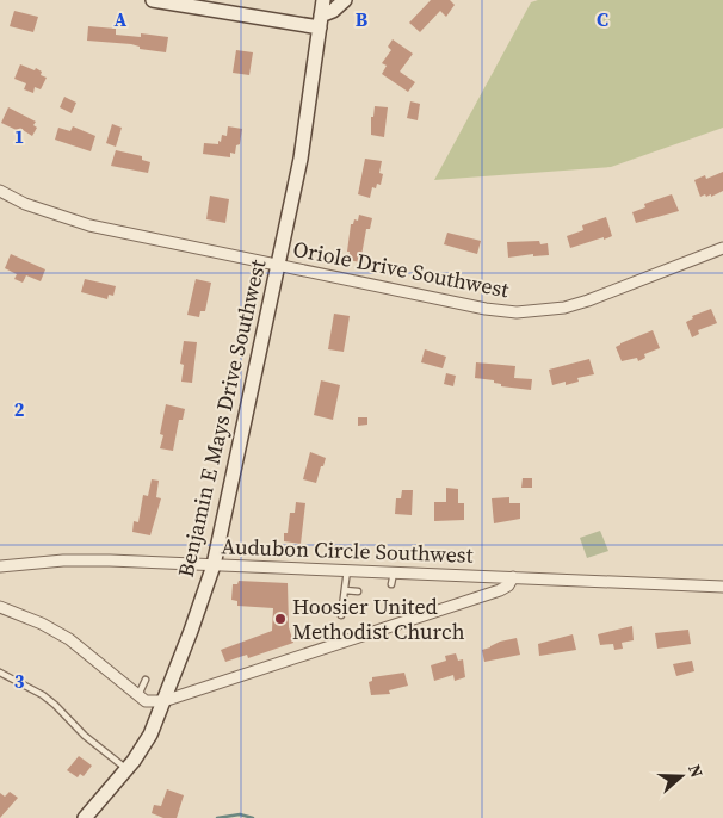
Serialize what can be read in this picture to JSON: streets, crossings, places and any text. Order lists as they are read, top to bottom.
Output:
{
  "streets": {
    "street": ["Oriole Drive Southwest", "Benjamin E Mays Drive Southwest", "Audubon Circle Southwest"]
  },
  "crossings": [
    ["Oriole Drive Southwest", "Benjamin E Mays Drive Southwest"],
    ["Benjamin E Mays Drive Southwest", "Audubon Circle Southwest"]
  ],
  "places": ["Hoosier United Methodist Church"],
  "north": "right",
  "grid": {
    "columns": ["A", "B", "C"],
    "rows": ["1", "2", "3"]
  }
}
